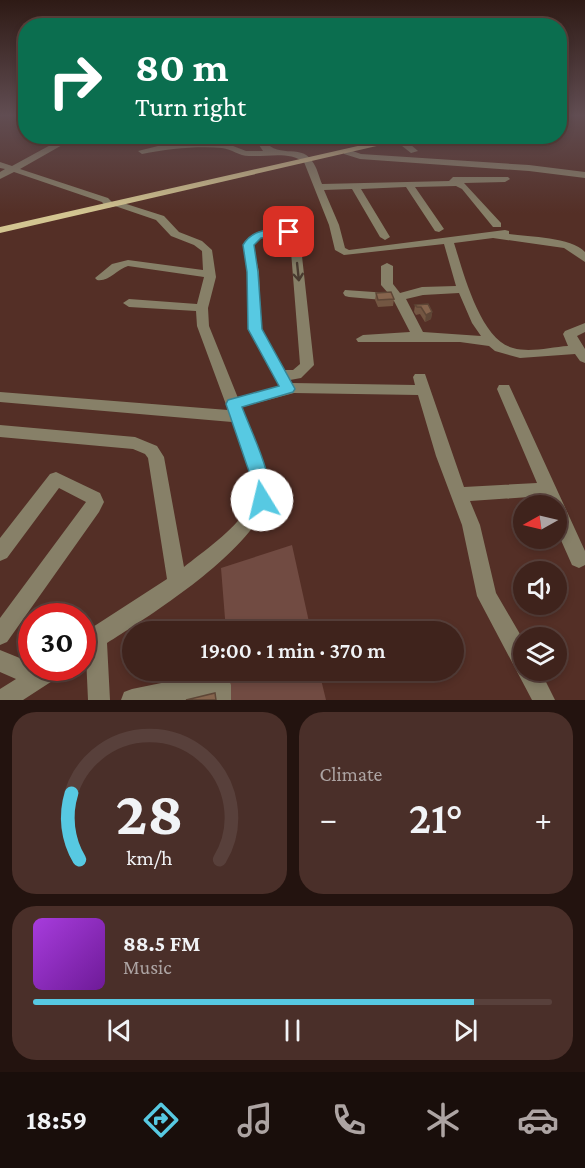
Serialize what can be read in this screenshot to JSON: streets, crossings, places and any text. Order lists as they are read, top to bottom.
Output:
{
  "north": "left",
  "page": {
    "turn": ["80 m", "Turn right"],
    "limit": "30",
    "trip": "19:00 · 1 min · 370 m",
    "tile": "Climate",
    "heat": ["−", "21°", "+"],
    "song": ["88.5 FM", "Music"],
    "tabs": "18:59",
    "gauge": ["28", "km/h"]
  }
}
